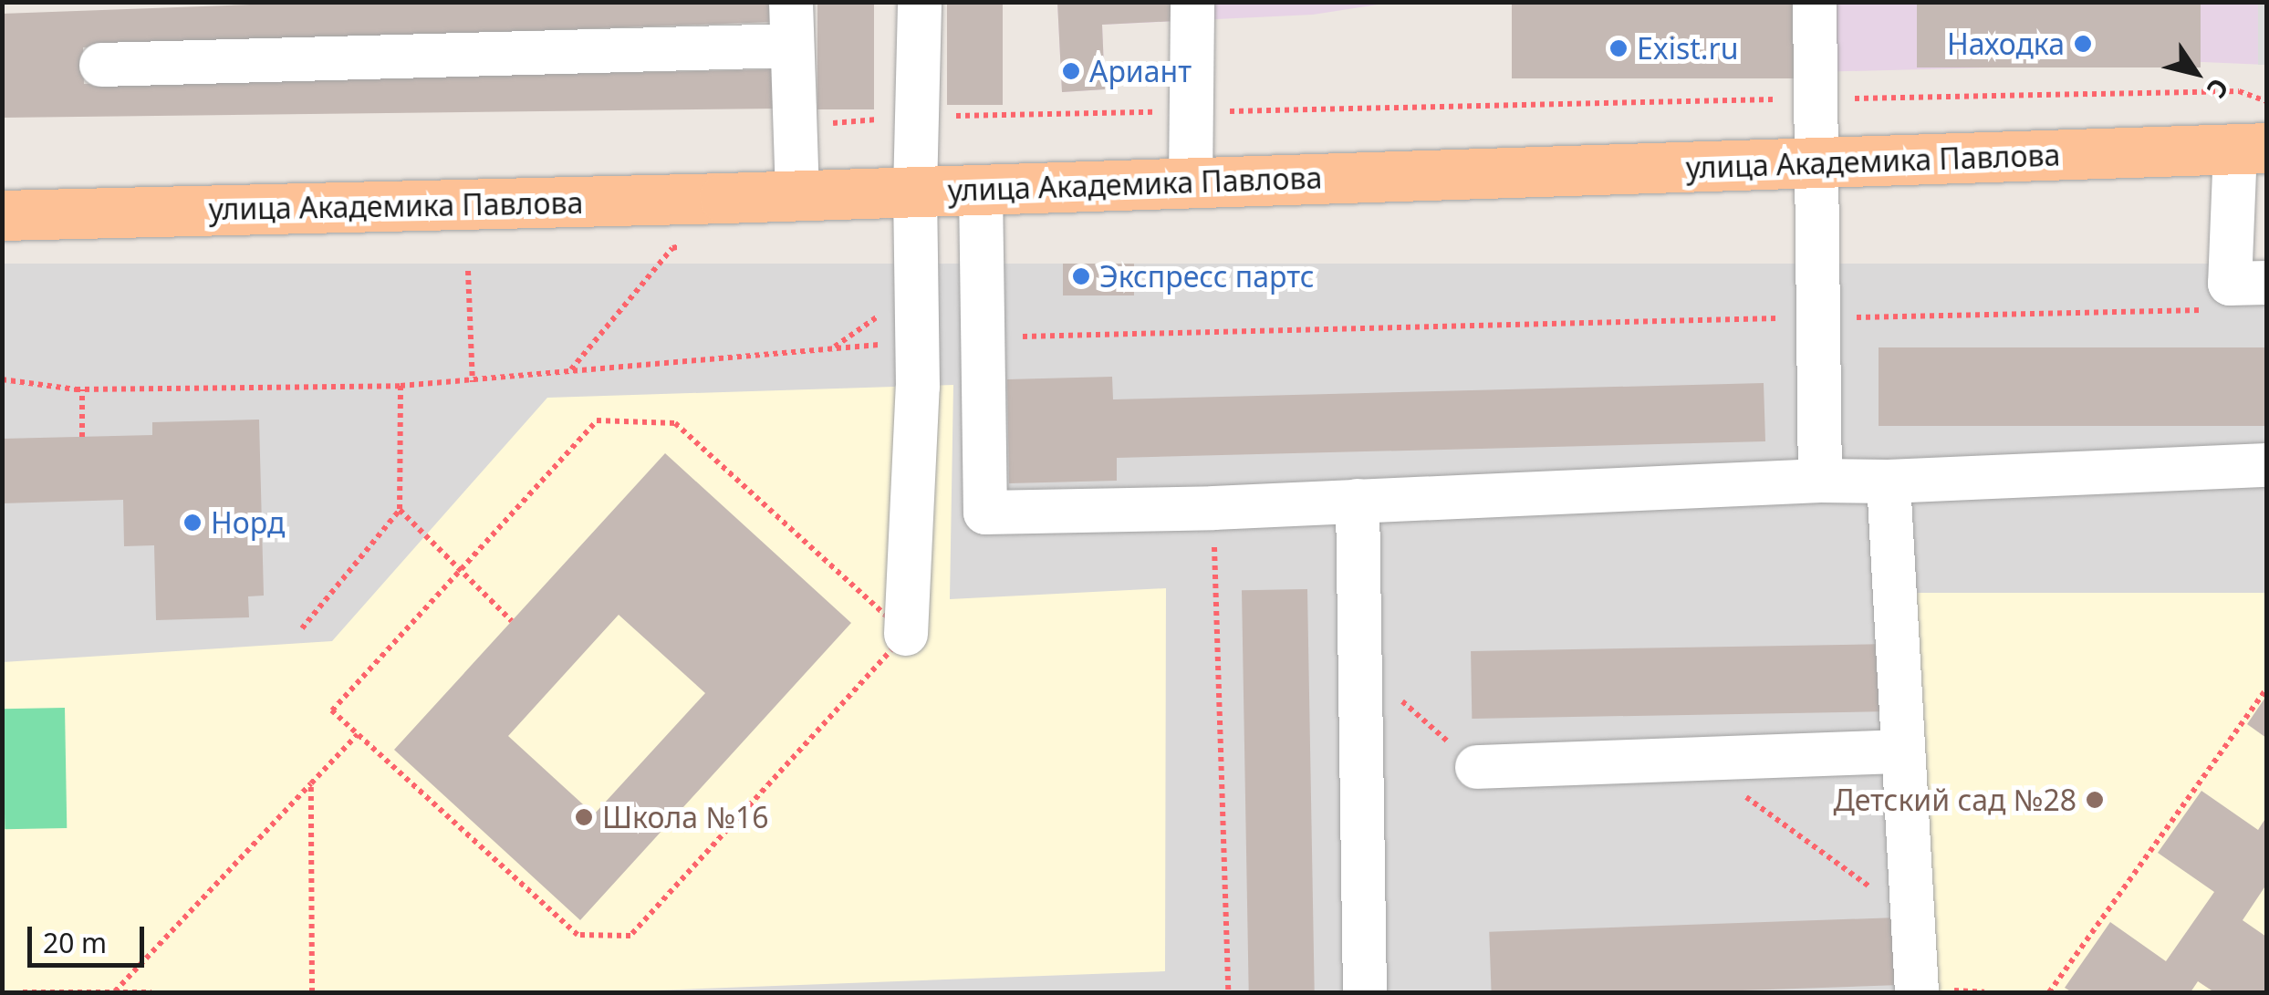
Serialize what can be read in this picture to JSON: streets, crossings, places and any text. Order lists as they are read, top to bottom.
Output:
{
  "streets": {
    "main road": ["улица Академика Павлова"]
  },
  "places": [
    "Находка",
    "Exist.ru",
    "Ариант",
    "Экспресс партс",
    "Норд",
    "Детский сад №28",
    "Школа №16"
  ],
  "scale_bar": "20 m",
  "north": "bottom right"
}
